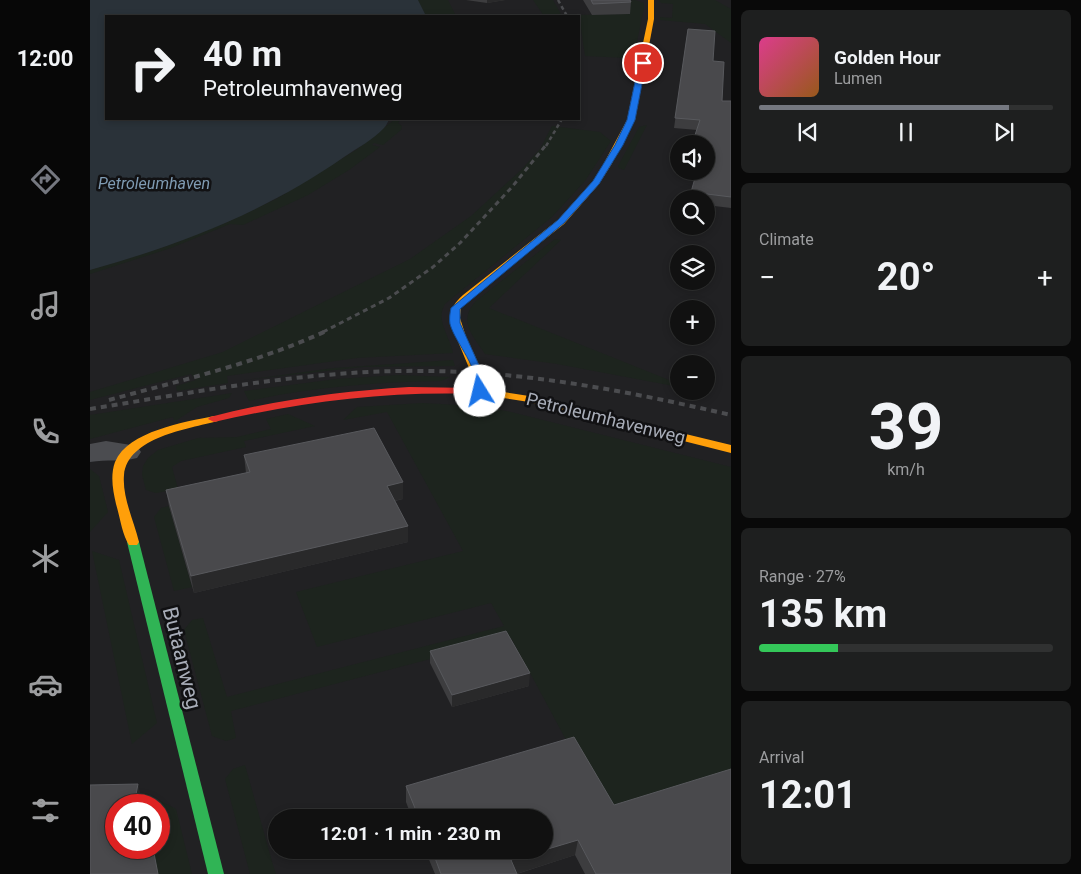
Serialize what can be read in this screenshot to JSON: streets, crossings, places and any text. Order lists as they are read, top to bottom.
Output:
{
  "streets": {
    "street": ["Petroleumhavenweg", "Butaanweg"]
  },
  "crossings": [
    ["Petroleumhavenweg", "Butaanweg"]
  ],
  "water": ["Petroleumhaven"],
  "page": {
    "tabs": "12:00",
    "turn": ["40 m", "Petroleumhavenweg"],
    "song": ["Golden Hour", "Lumen"],
    "map_buttons": ["+", "−"],
    "tile": [
      "Climate",
      ["39", "km/h"],
      ["Range · 27%", "135 km"],
      ["Arrival", "12:01"]
    ],
    "heat": ["−", "20°", "+"],
    "limit": "40",
    "trip": "12:01 · 1 min · 230 m"
  }
}
